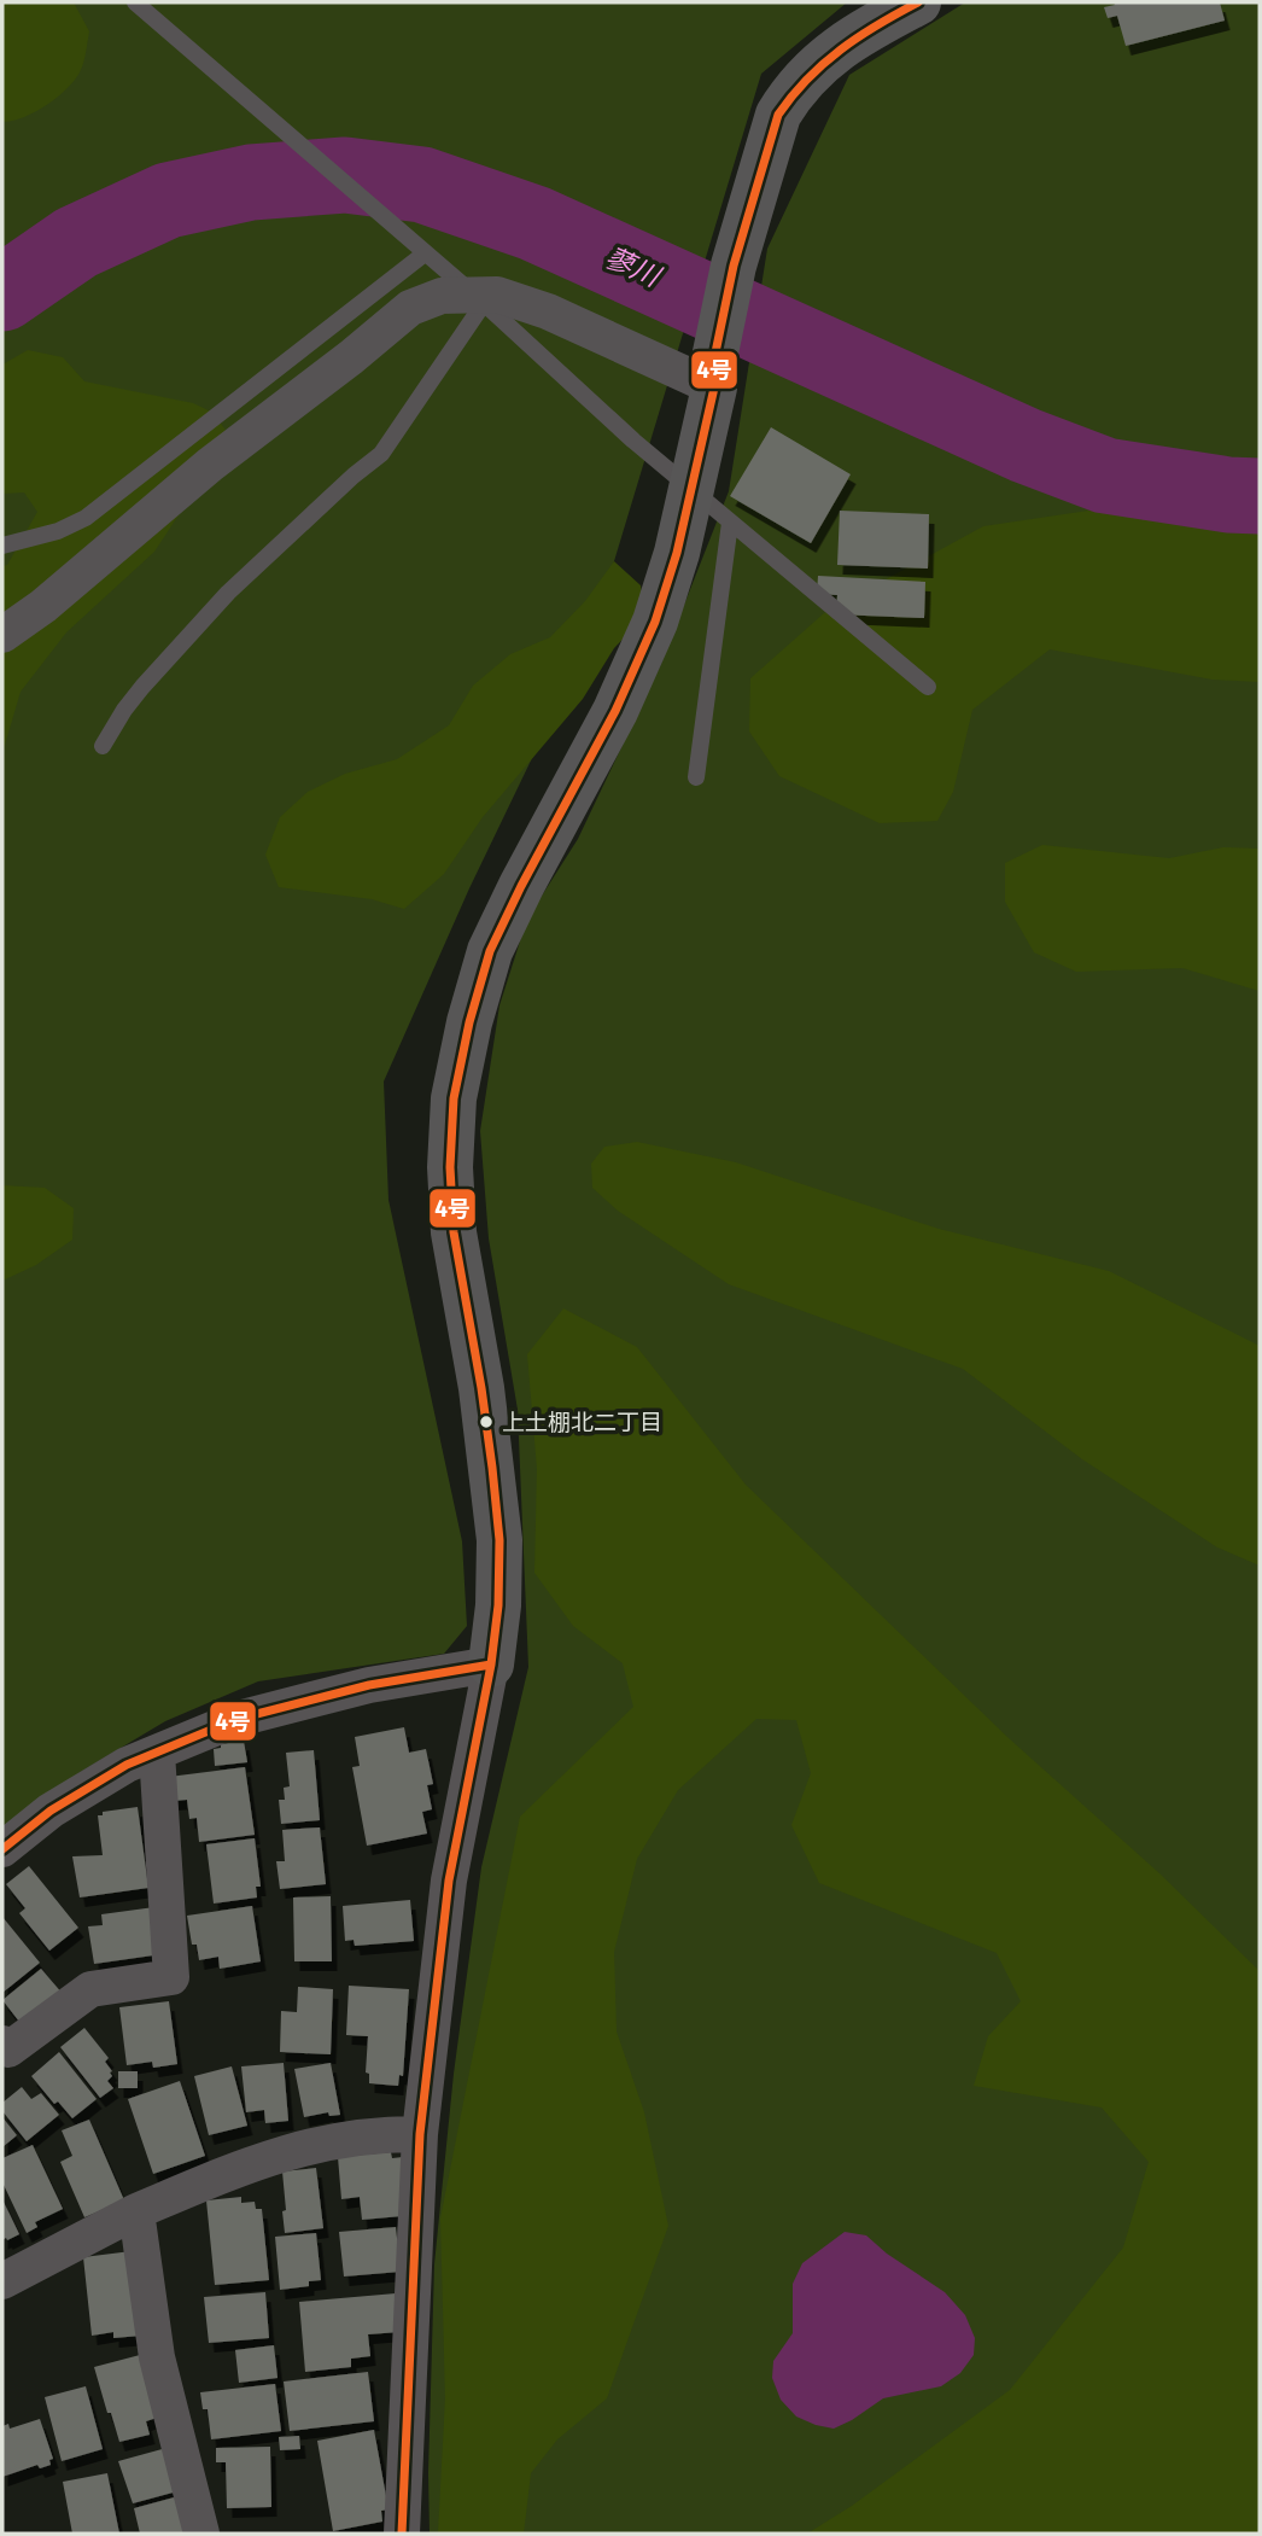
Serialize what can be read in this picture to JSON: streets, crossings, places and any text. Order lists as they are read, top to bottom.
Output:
{
  "water": ["蓼川"],
  "places": ["上土棚北二丁目"],
  "lines": ["transit line 4号"]
}
